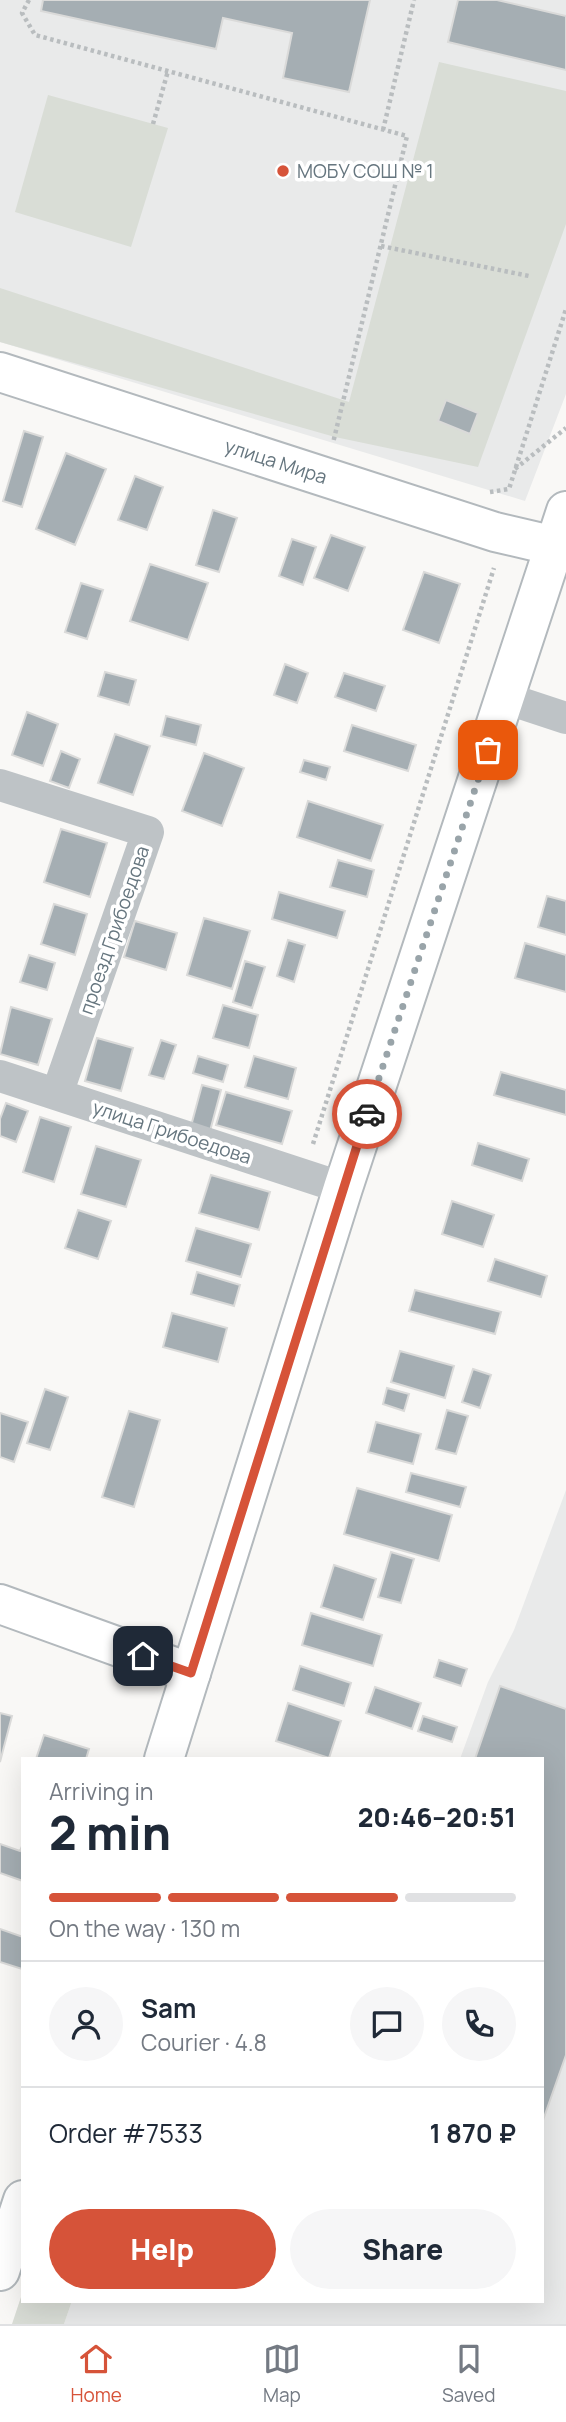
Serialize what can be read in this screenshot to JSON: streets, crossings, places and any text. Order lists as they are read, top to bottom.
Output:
{
  "streets": {
    "street": ["улица Мира", "проезд Грибоедова", "улица Грибоедова"]
  },
  "crossings": [
    ["проезд Грибоедова", "улица Грибоедова"]
  ],
  "places": ["МОБУ СОШ № 1"],
  "page": {
    "heading": ["2 min", "Arriving in", "20:46–20:51"],
    "panel": [
      "Sam",
      "Courier · 4.8",
      "Order #7533",
      "1 870 ₽"
    ],
    "bar": "On the way · 130 m",
    "buttons": ["Help", "Share"],
    "tabs": ["Home", "Map", "Saved"]
  }
}
